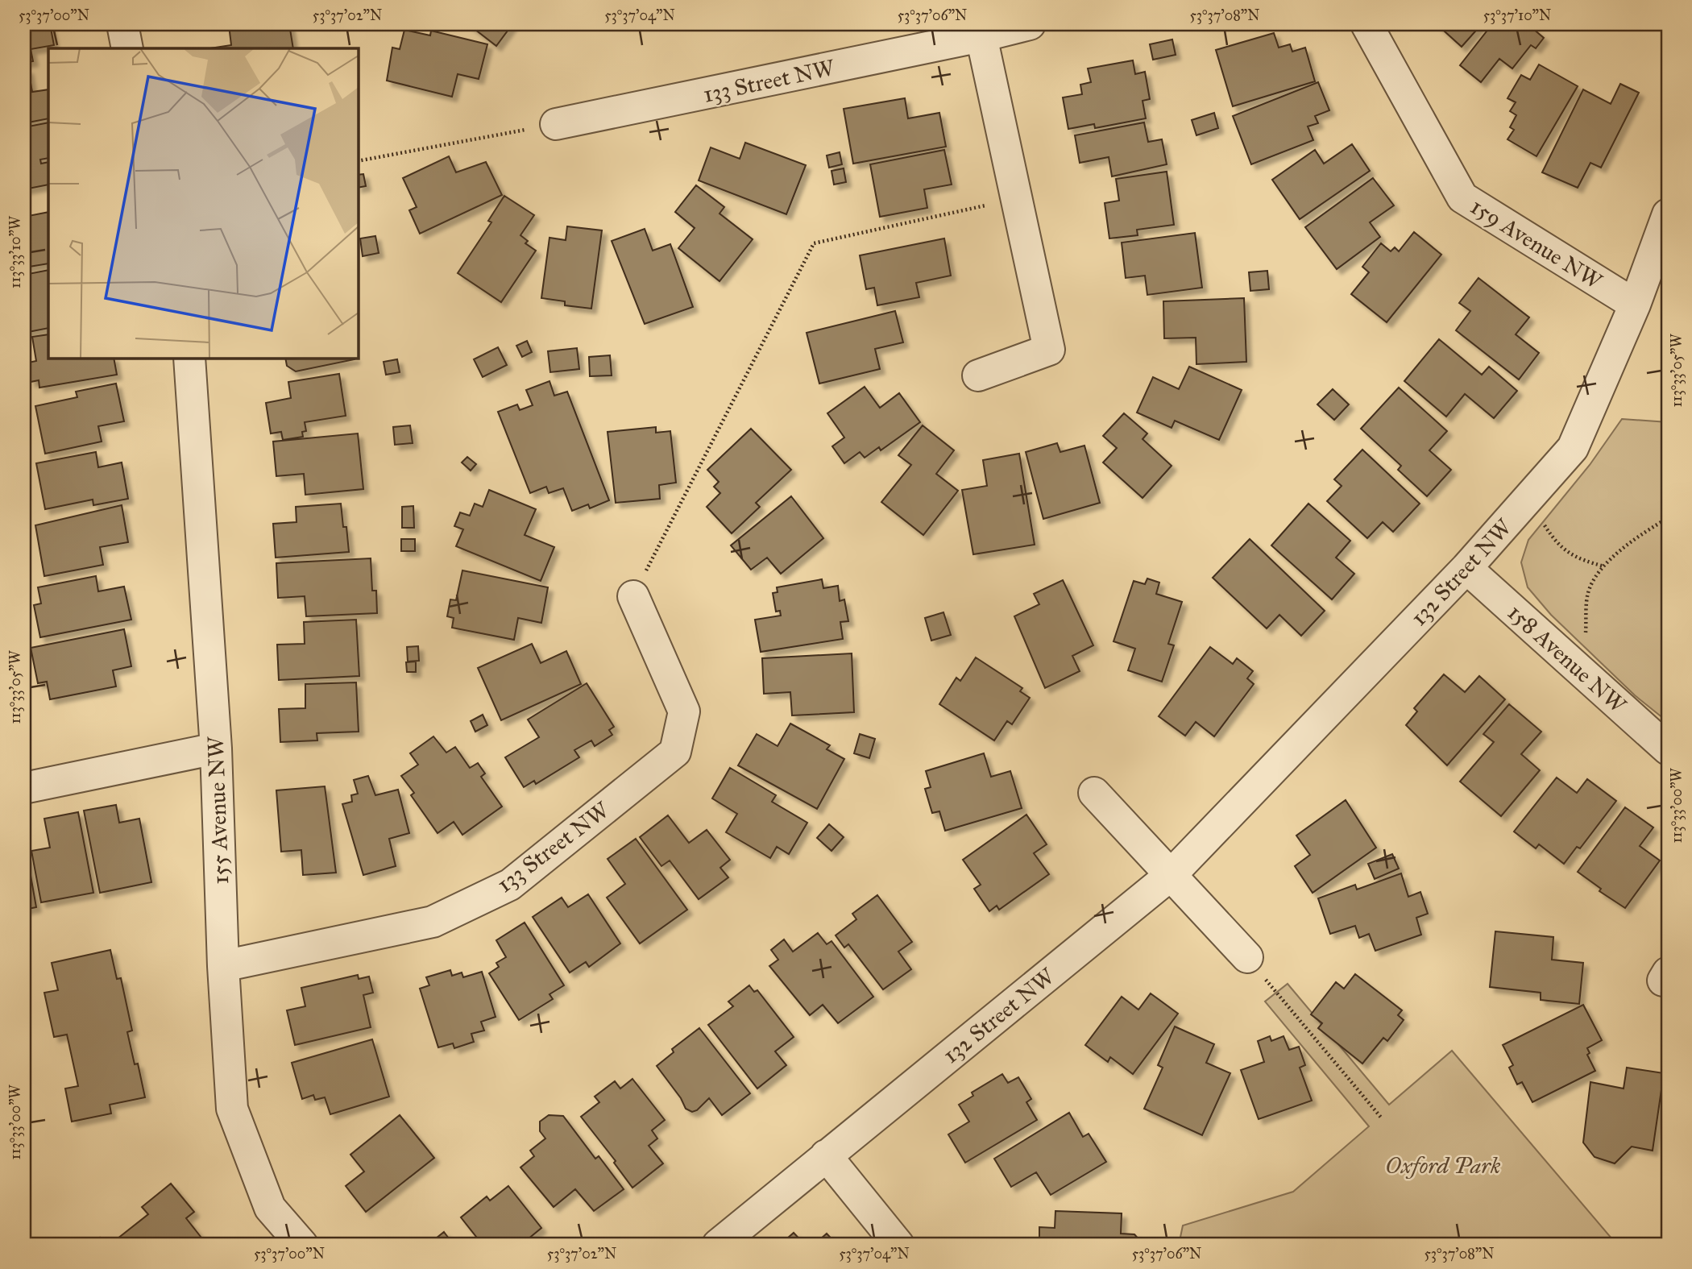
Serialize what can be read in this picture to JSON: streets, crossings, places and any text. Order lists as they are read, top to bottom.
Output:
{
  "streets": {
    "street": [
      "133 Street NW",
      "159 Avenue NW",
      "132 Street NW",
      "158 Avenue NW",
      "155 Avenue NW"
    ]
  },
  "crossings": [
    ["133 Street NW", "155 Avenue NW"],
    ["159 Avenue NW", "132 Street NW"],
    ["132 Street NW", "158 Avenue NW"]
  ],
  "parks": ["Oxford Park"],
  "coordinates": [
    "53°37'00\"N",
    "53°37'02\"N",
    "53°37'04\"N",
    "53°37'06\"N",
    "53°37'08\"N",
    "53°37'10\"N",
    "113°33'10\"W",
    "113°33'05\"W",
    "113°33'00\"W"
  ]
}
